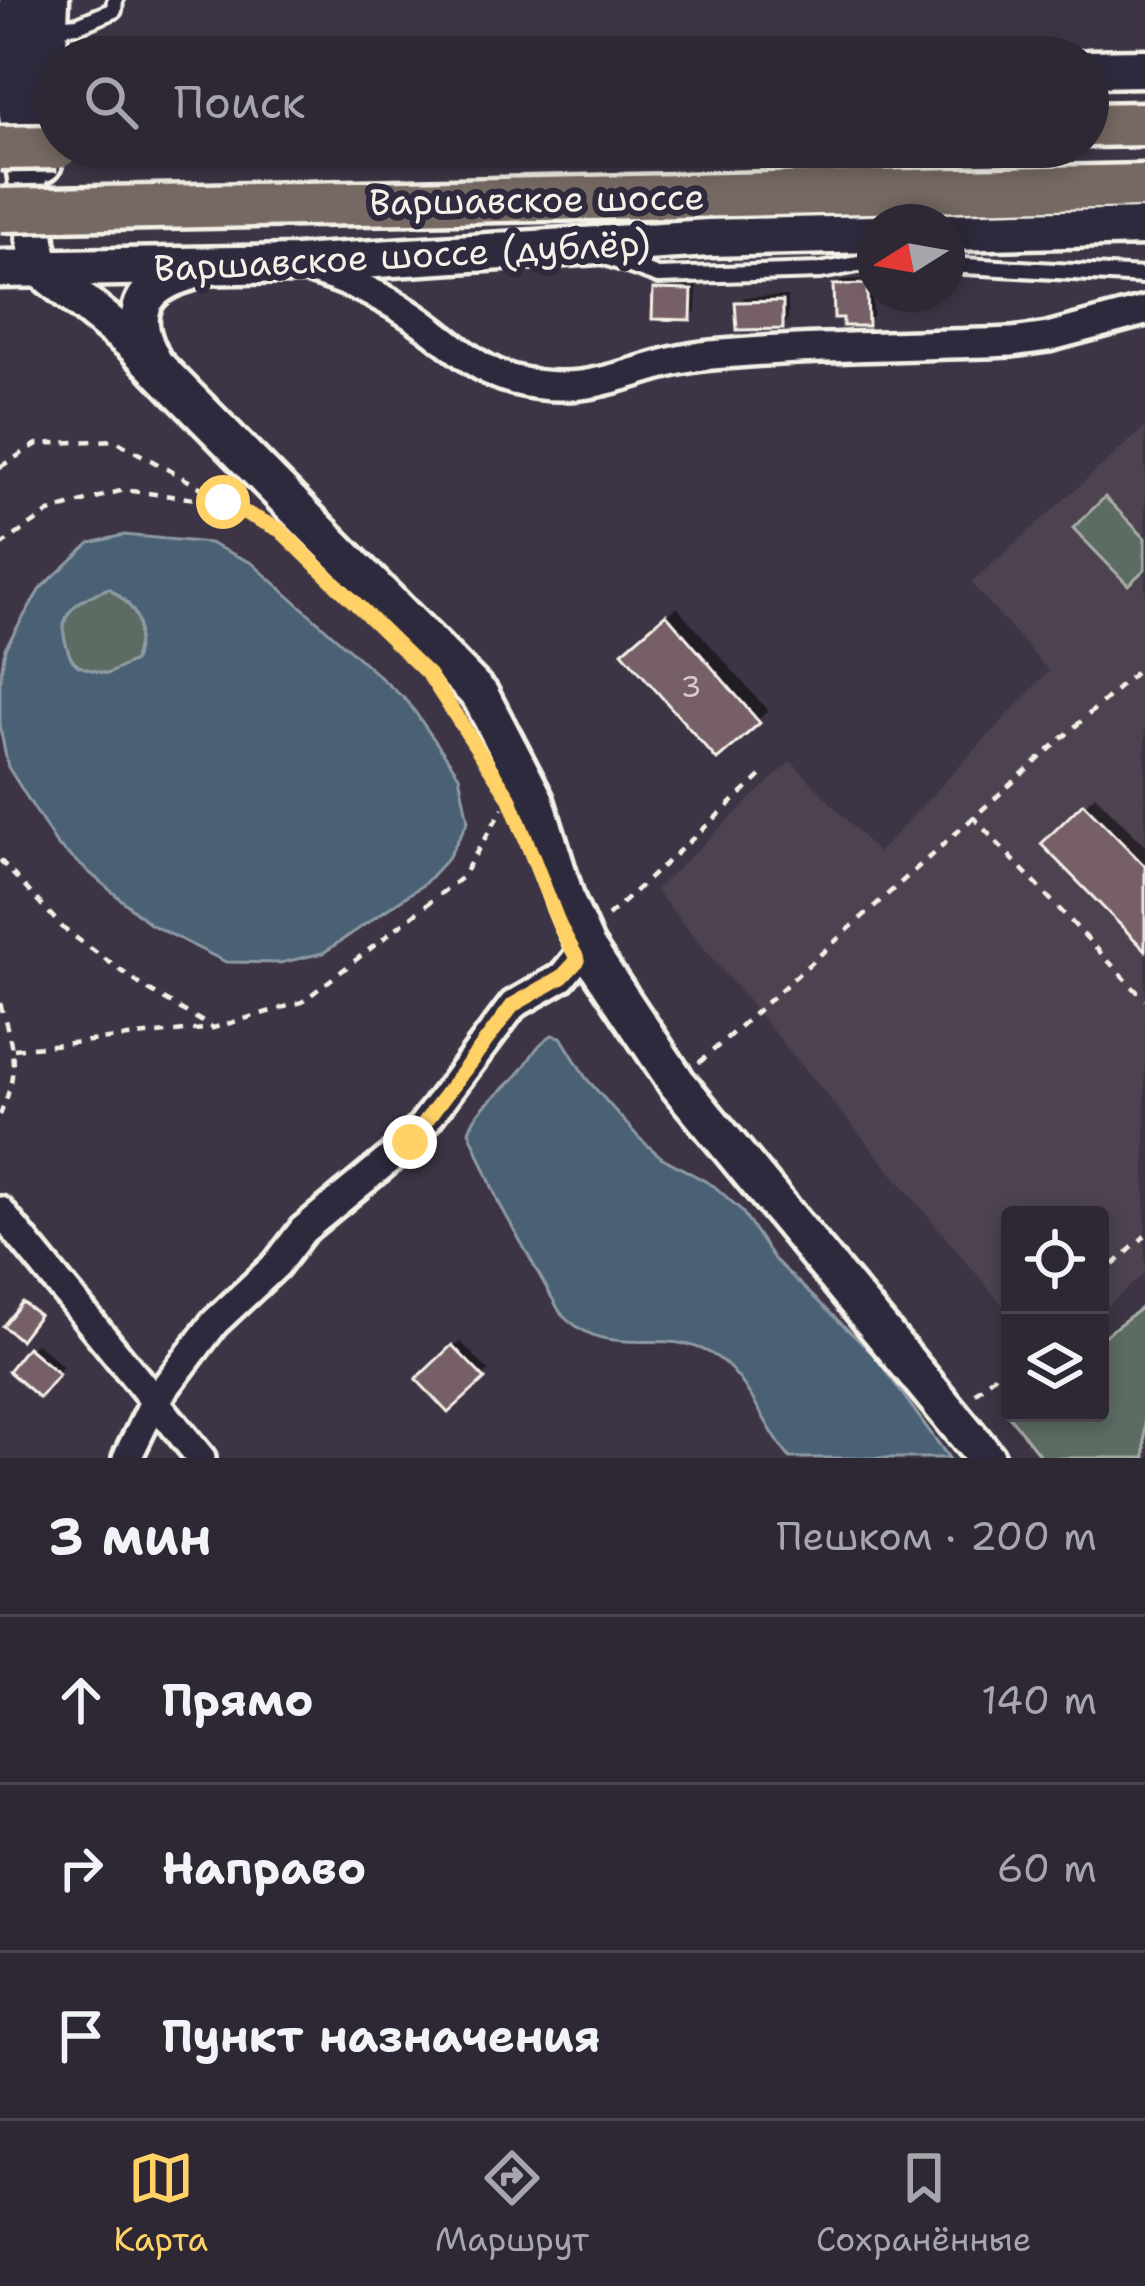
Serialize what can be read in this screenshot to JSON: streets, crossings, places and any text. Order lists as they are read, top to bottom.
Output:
{
  "streets": {
    "main road": ["Варшавское шоссе"],
    "street": ["Варшавское шоссе (дублёр)"]
  },
  "house_numbers": ["3"],
  "north": "left",
  "page": {
    "search": "Поиск",
    "heading": ["3 мин", "Пешком · 200 m"],
    "list": [
      ["Прямо", "140 m"],
      ["Направо", "60 m"],
      "Пункт назначения"
    ],
    "nav": ["Карта", "Маршрут", "Сохранённые"]
  }
}
